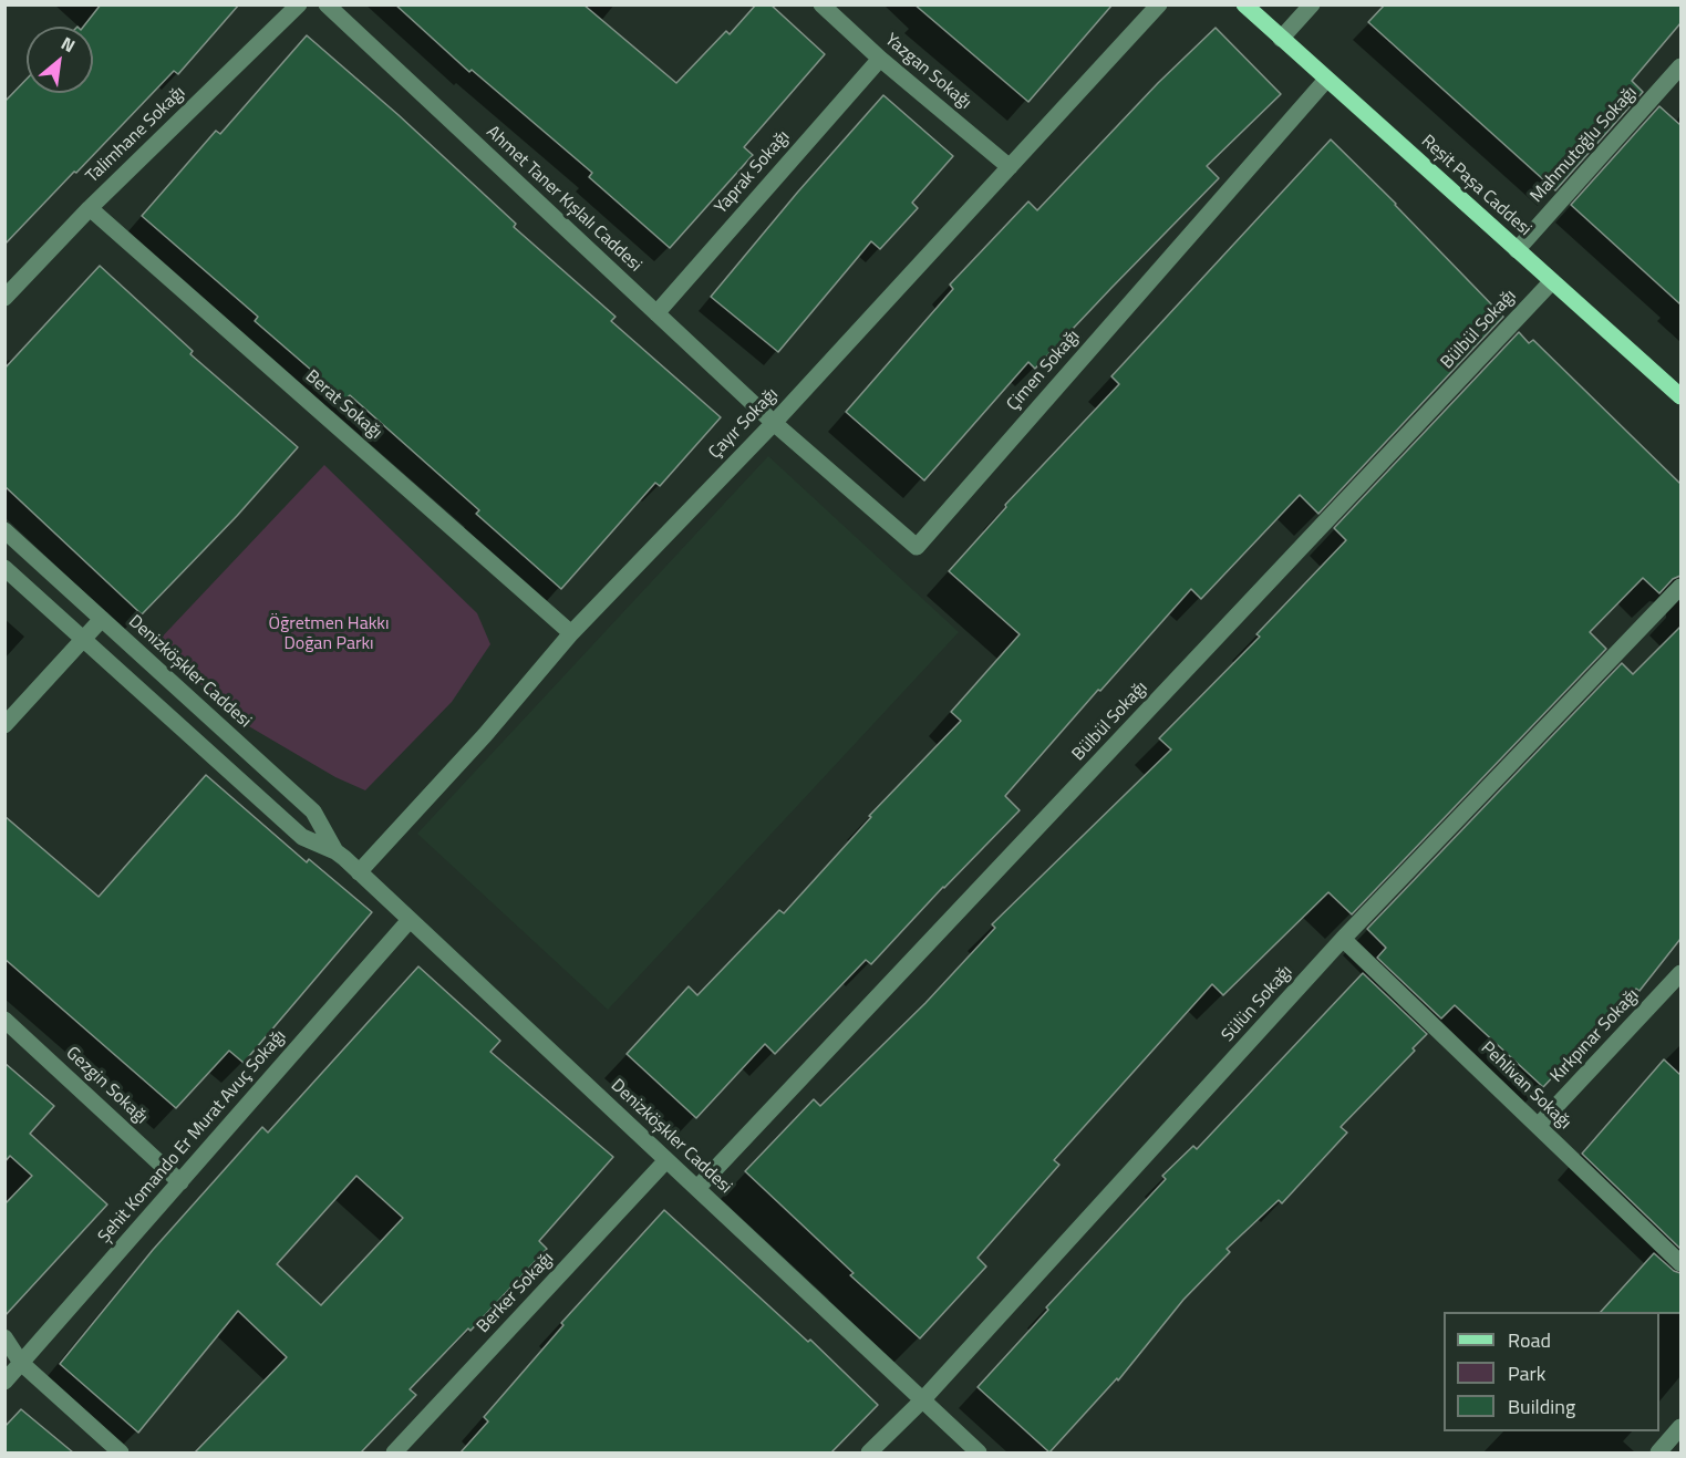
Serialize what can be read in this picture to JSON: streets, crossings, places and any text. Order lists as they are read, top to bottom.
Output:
{
  "streets": {
    "main road": ["Reşit Paşa Caddesi"],
    "street": [
      "Yazgan Sokağı",
      "Talimhane Sokağı",
      "Mahmutoğlu Sokağı",
      "Yaprak Sokağı",
      "Ahmet Taner Kışlalı Caddesi",
      "Bülbül Sokağı",
      "Çimen Sokağı",
      "Berat Sokağı",
      "Çayır Sokağı",
      "Denizköşkler Caddesi",
      "Sülün Sokağı",
      "Kırkpınar Sokağı",
      "Gezgin Sokağı",
      "Pehlivan Sokağı",
      "Şehit Komando Er Murat Avuç Sokağı",
      "Berker Sokağı"
    ]
  },
  "crossings": [
    ["Yazgan Sokağı", "Yaprak Sokağı"],
    ["Yazgan Sokağı", "Çayır Sokağı"],
    ["Talimhane Sokağı", "Berat Sokağı"],
    ["Mahmutoğlu Sokağı", "Reşit Paşa Caddesi"],
    ["Yaprak Sokağı", "Ahmet Taner Kışlalı Caddesi"],
    ["Reşit Paşa Caddesi", "Bülbül Sokağı"],
    ["Reşit Paşa Caddesi", "Çimen Sokağı"],
    ["Ahmet Taner Kışlalı Caddesi", "Çimen Sokağı"],
    ["Ahmet Taner Kışlalı Caddesi", "Çayır Sokağı"],
    ["Bülbül Sokağı", "Denizköşkler Caddesi"],
    ["Çimen Sokağı", "Çayır Sokağı"],
    ["Berat Sokağı", "Çayır Sokağı"],
    ["Çayır Sokağı", "Denizköşkler Caddesi"],
    ["Denizköşkler Caddesi", "Sülün Sokağı"],
    ["Denizköşkler Caddesi", "Şehit Komando Er Murat Avuç Sokağı"],
    ["Denizköşkler Caddesi", "Berker Sokağı"],
    ["Sülün Sokağı", "Pehlivan Sokağı"],
    ["Kırkpınar Sokağı", "Pehlivan Sokağı"],
    ["Gezgin Sokağı", "Şehit Komando Er Murat Avuç Sokağı"]
  ],
  "parks": ["Öğretmen Hakkı Doğan Parkı"],
  "legend": ["Road", "Park", "Building"],
  "north": "top right"
}
